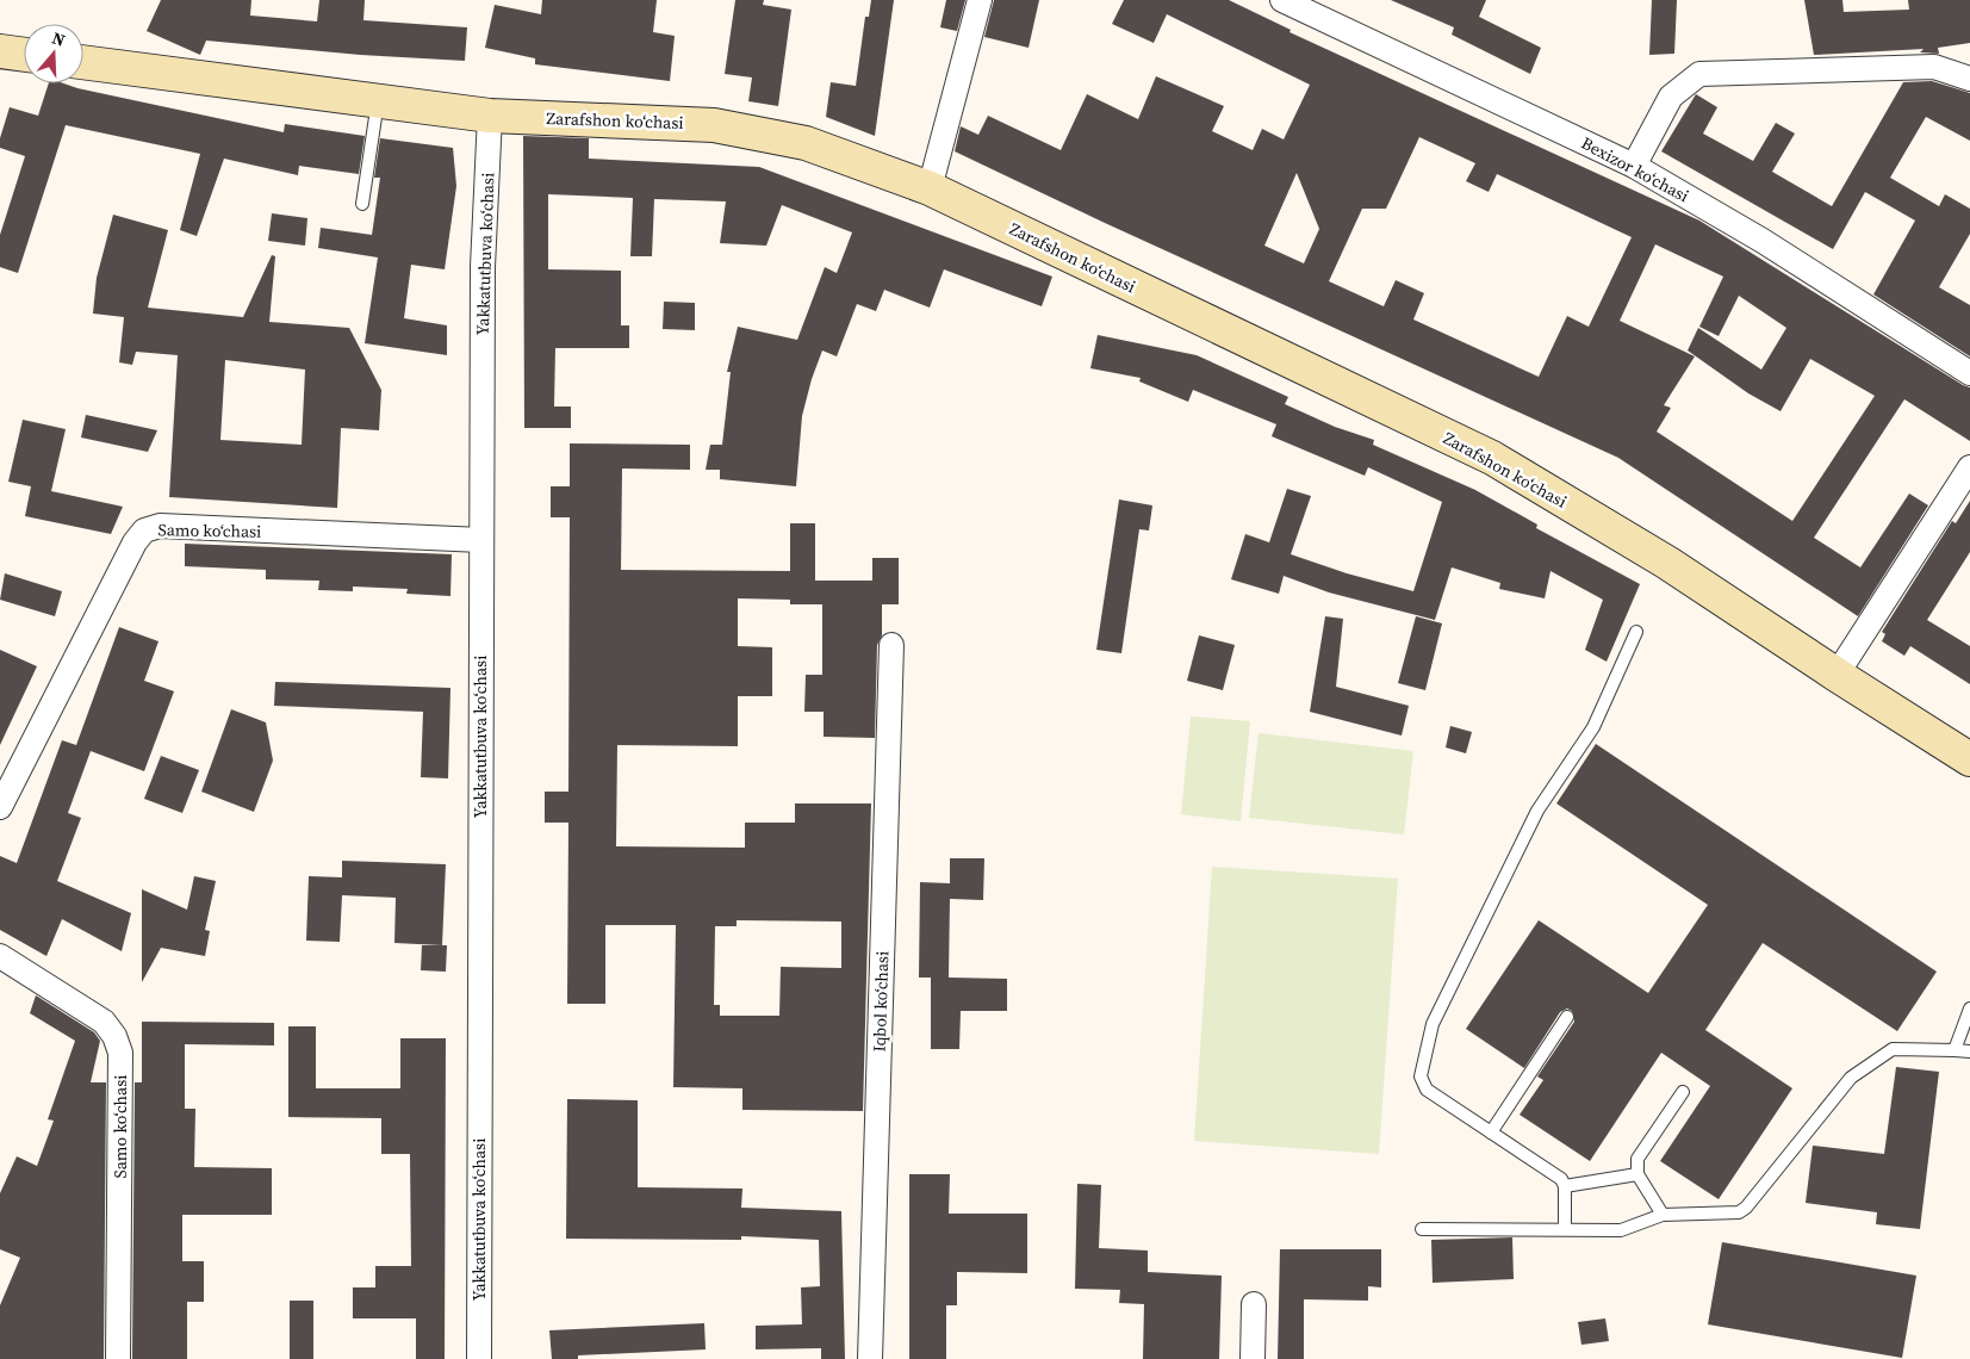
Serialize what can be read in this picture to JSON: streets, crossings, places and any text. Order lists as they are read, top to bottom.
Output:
{
  "streets": {
    "main road": ["Zarafshon koʻchasi"],
    "street": [
      "Bexizor koʻchasi",
      "Yakkatutbuva koʻchasi",
      "Samo koʻchasi",
      "Iqbol koʻchasi"
    ]
  },
  "crossings": [
    ["Zarafshon koʻchasi", "Yakkatutbuva koʻchasi"],
    ["Yakkatutbuva koʻchasi", "Samo koʻchasi"]
  ],
  "north": "top"
}
